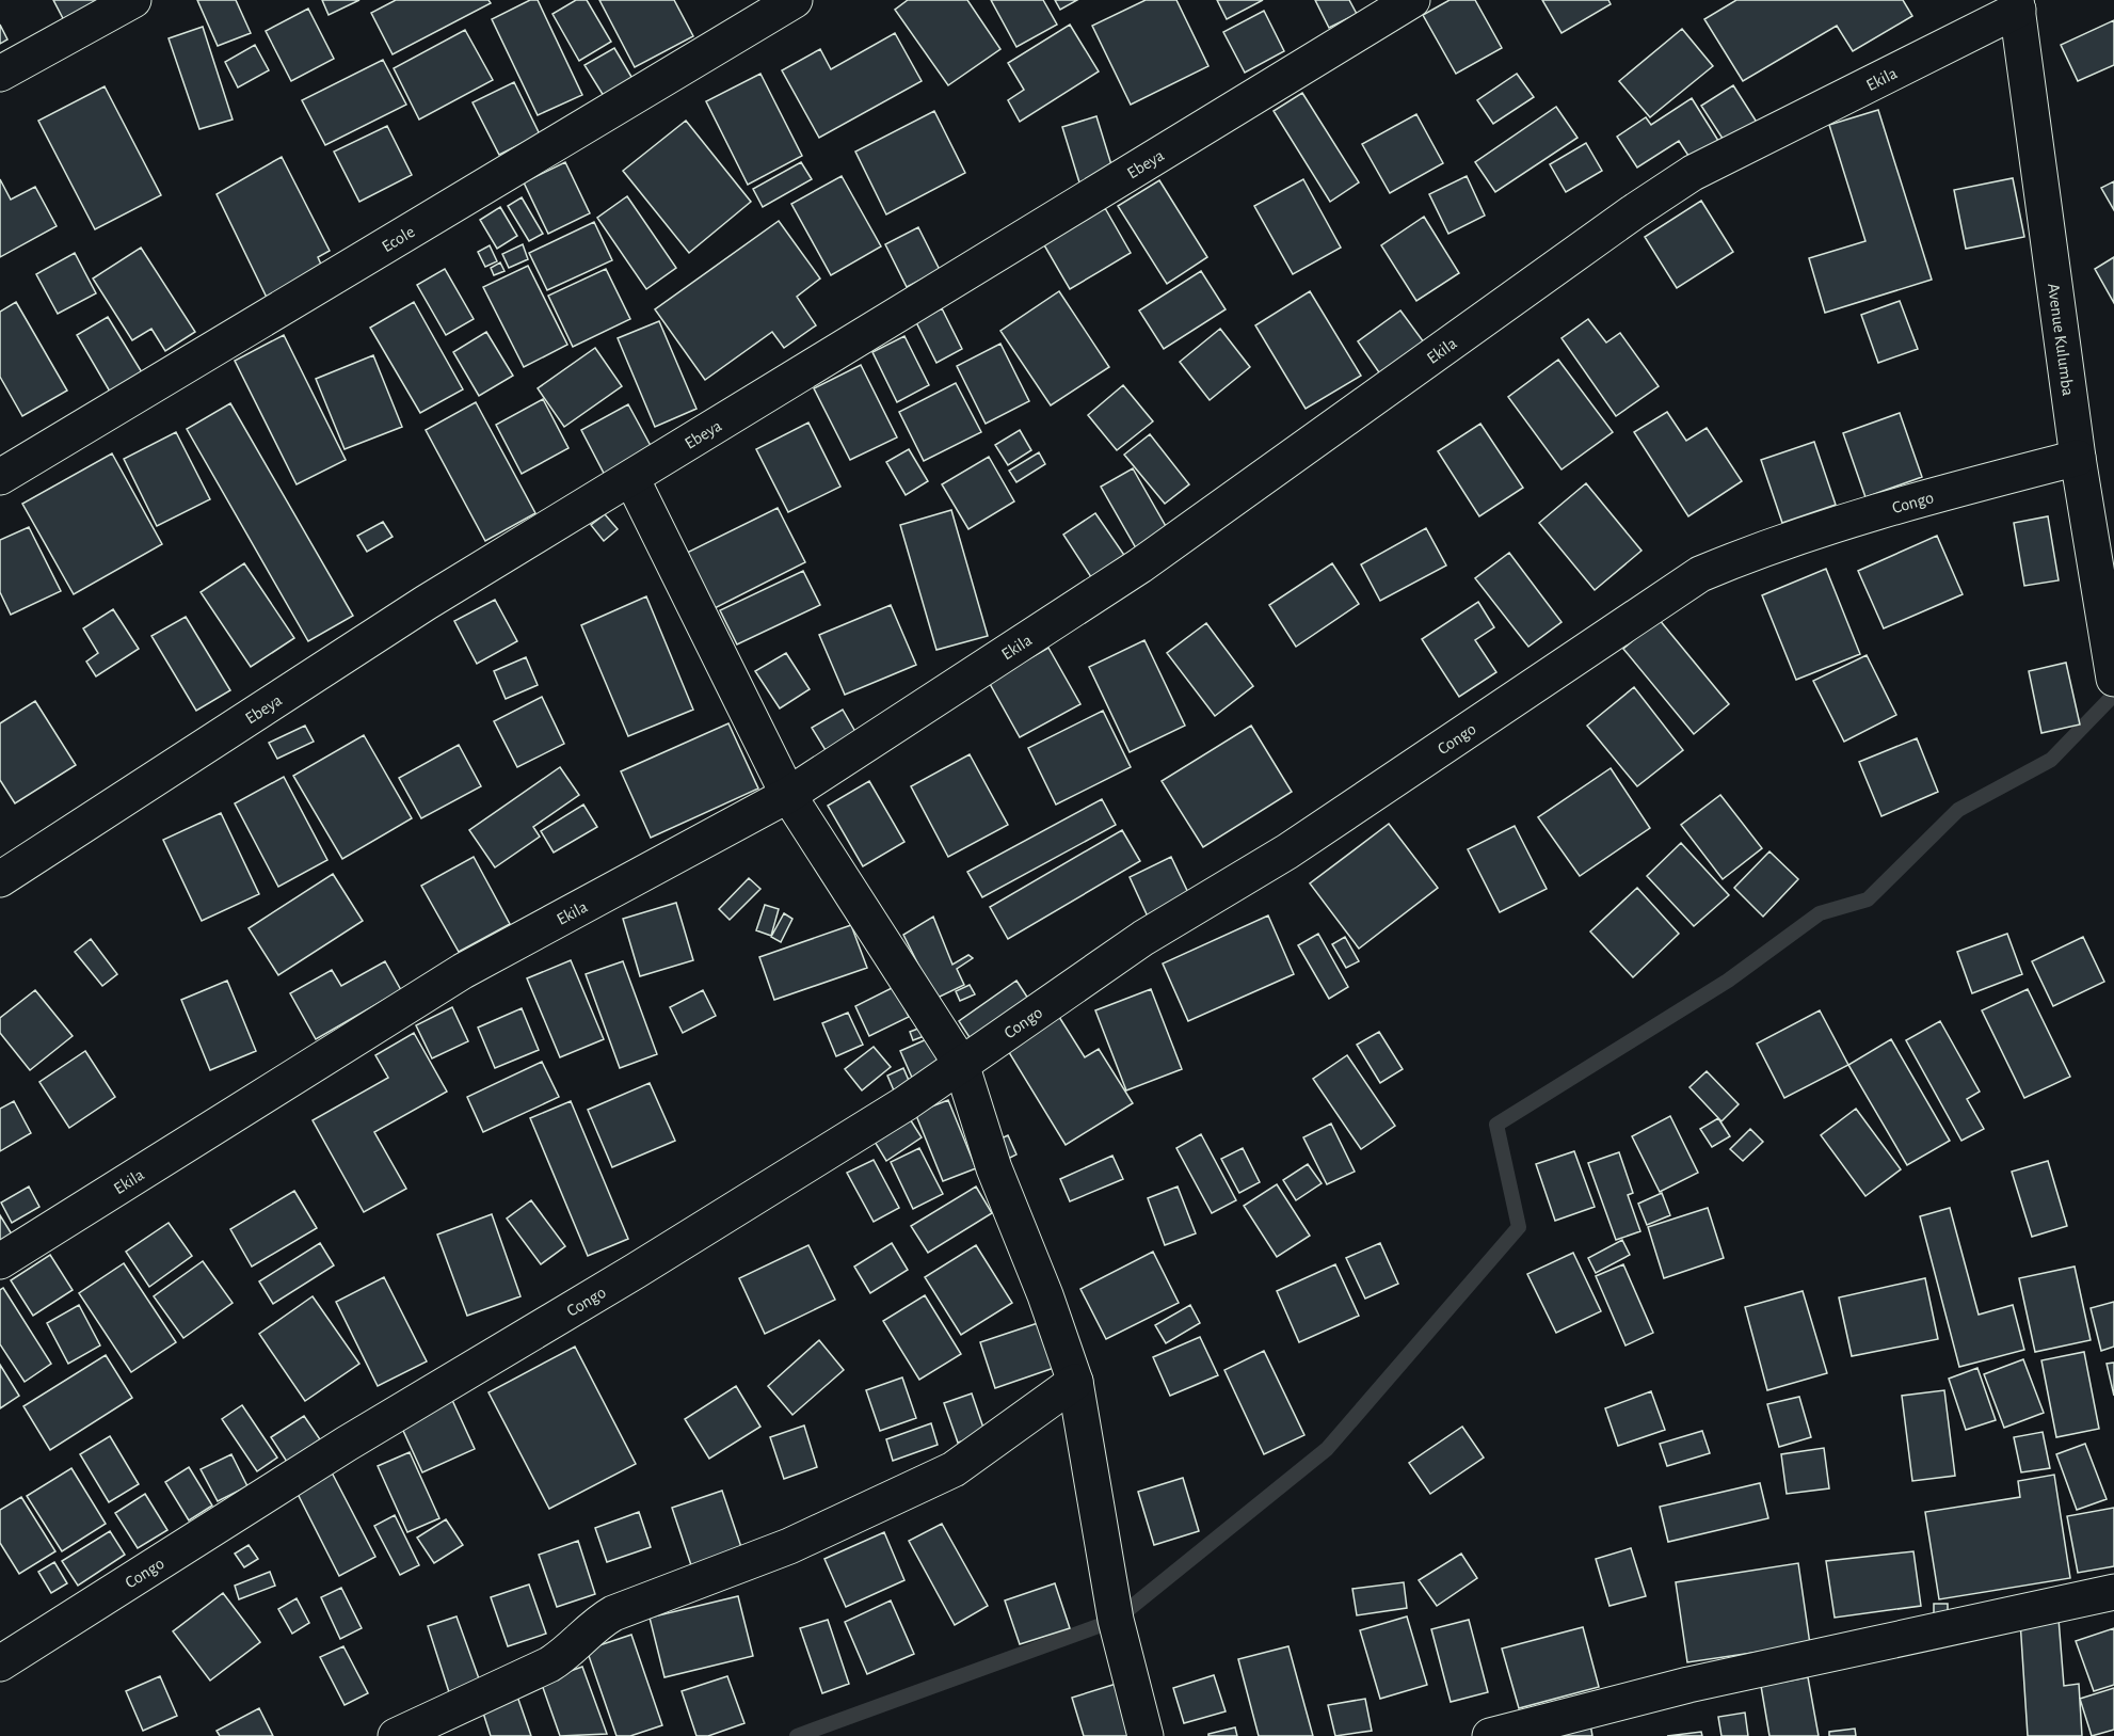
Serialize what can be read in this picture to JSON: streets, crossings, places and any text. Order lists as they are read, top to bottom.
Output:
{
  "streets": {
    "street": [
      "Ekila",
      "Ebeya",
      "Ecole",
      "Avenue Kulumba",
      "Congo"
    ]
  },
  "crossings": [
    ["Ekila", "Avenue Kulumba"],
    ["Avenue Kulumba", "Congo"]
  ]
}
